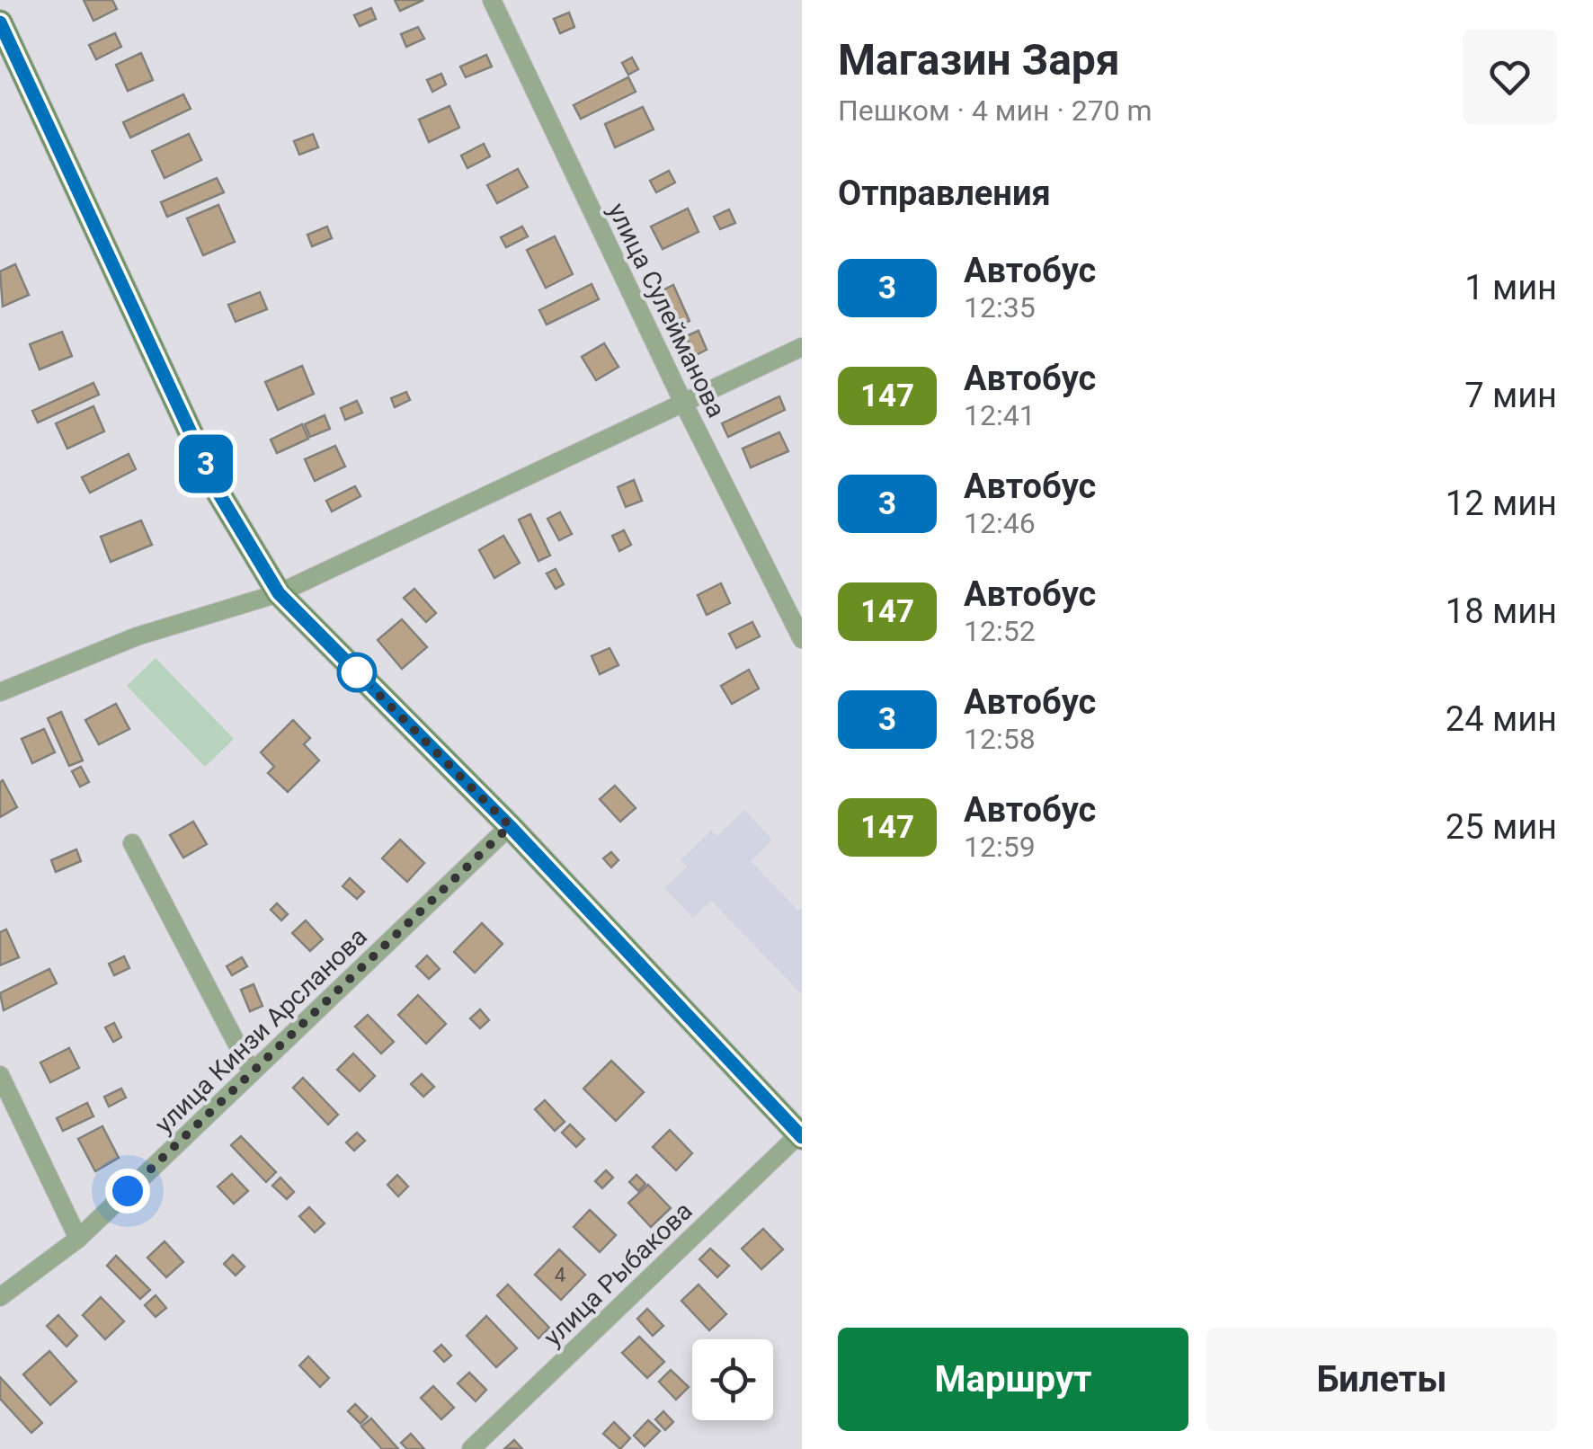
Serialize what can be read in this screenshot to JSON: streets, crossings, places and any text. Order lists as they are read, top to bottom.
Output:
{
  "streets": {
    "street": ["улица Сулейманова", "улица Кинзи Арсланова", "улица Рыбакова"]
  },
  "lines": ["bus line 3"],
  "house_numbers": ["4"],
  "page": {
    "on_map": "3",
    "heading": [
      ["Магазин Заря", "Пешком · 4 мин · 270 m"],
      "Отправления"
    ],
    "list": [
      {
        "mark": "3",
        "name": "Автобус",
        "note": "12:35",
        "value": "1 мин"
      },
      {
        "mark": "147",
        "name": "Автобус",
        "note": "12:41",
        "value": "7 мин"
      },
      {
        "mark": "3",
        "name": "Автобус",
        "note": "12:46",
        "value": "12 мин"
      },
      {
        "mark": "147",
        "name": "Автобус",
        "note": "12:52",
        "value": "18 мин"
      },
      {
        "mark": "3",
        "name": "Автобус",
        "note": "12:58",
        "value": "24 мин"
      },
      {
        "mark": "147",
        "name": "Автобус",
        "note": "12:59",
        "value": "25 мин"
      }
    ],
    "buttons": ["Маршрут", "Билеты"]
  }
}
